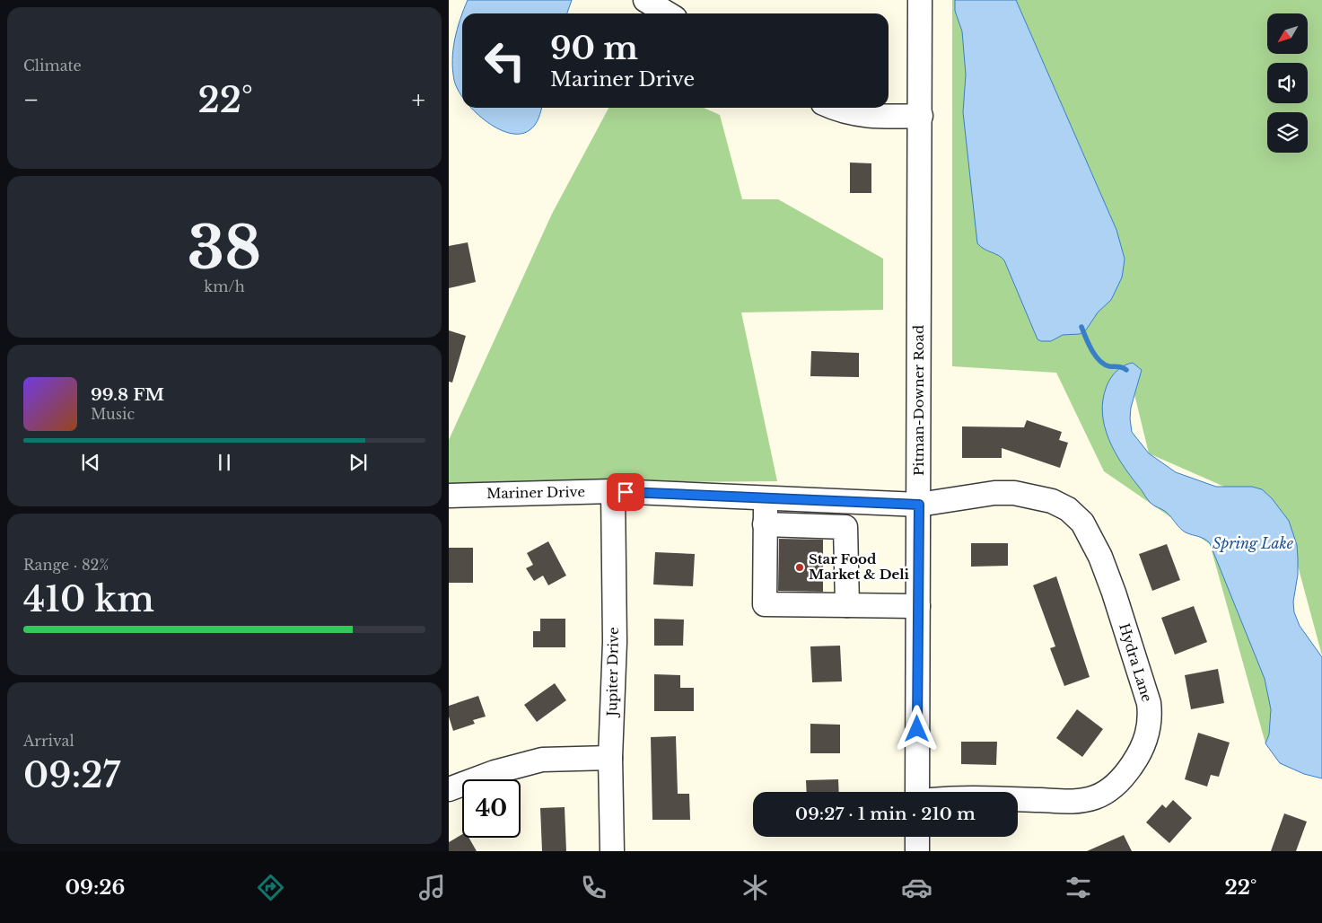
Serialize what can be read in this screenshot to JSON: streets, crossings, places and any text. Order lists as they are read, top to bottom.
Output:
{
  "streets": {
    "street": [
      "Pitman-Downer Road",
      "Mariner Drive",
      "Hydra Lane",
      "Jupiter Drive"
    ]
  },
  "crossings": [
    ["Pitman-Downer Road", "Mariner Drive"],
    ["Pitman-Downer Road", "Hydra Lane"],
    ["Mariner Drive", "Hydra Lane"],
    ["Mariner Drive", "Jupiter Drive"]
  ],
  "water": ["Spring Lake"],
  "places": ["Star Food Market & Deli"],
  "north": "bottom left",
  "page": {
    "tile": [
      "Climate",
      ["38", "km/h"],
      ["Range · 82%", "410 km"],
      ["Arrival", "09:27"]
    ],
    "turn": ["90 m", "Mariner Drive"],
    "heat": ["−", "22°", "+"],
    "song": ["99.8 FM", "Music"],
    "limit": "40",
    "trip": "09:27 · 1 min · 210 m",
    "tabs": ["09:26", "22°"]
  }
}
